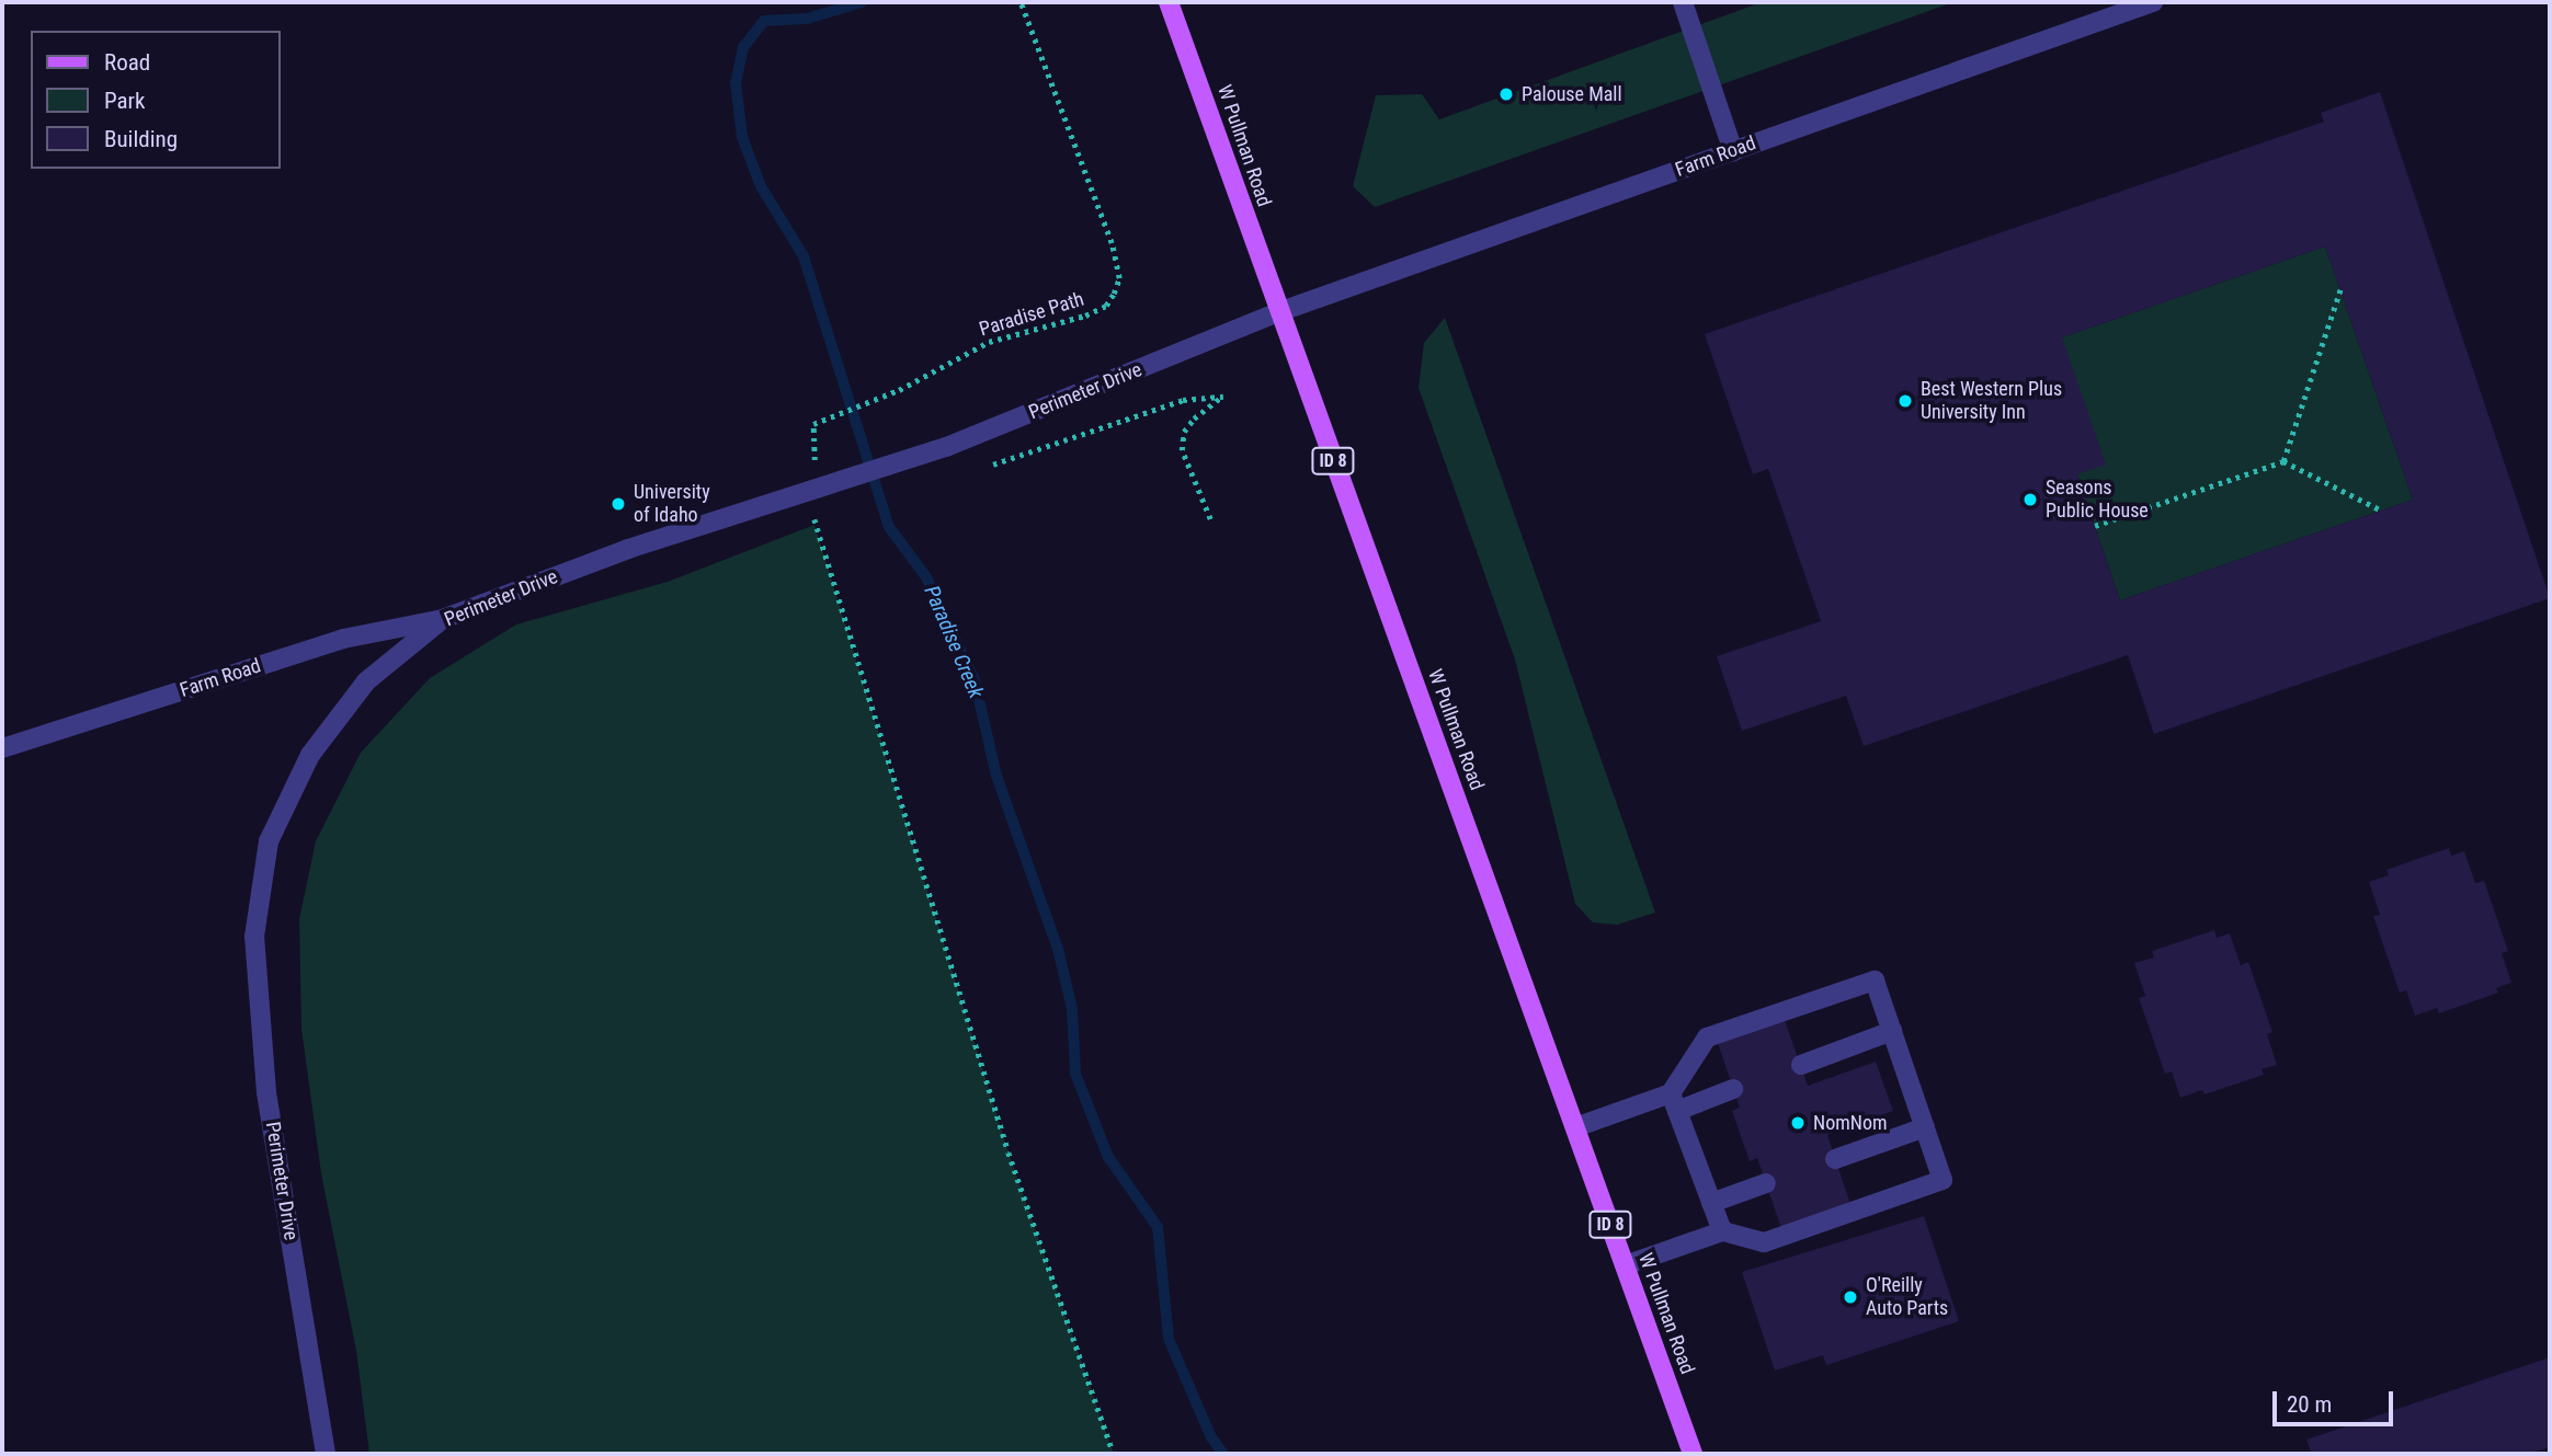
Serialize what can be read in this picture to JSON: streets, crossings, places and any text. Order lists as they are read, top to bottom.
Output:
{
  "streets": {
    "main road": ["W Pullman Road", "ID 8"],
    "street": ["Farm Road", "Perimeter Drive"],
    "path": ["Paradise Path"]
  },
  "crossings": [
    ["W Pullman Road", "Farm Road"],
    ["W Pullman Road", "Perimeter Drive"],
    ["Farm Road", "Perimeter Drive"]
  ],
  "water": ["Paradise Creek"],
  "places": [
    "Palouse Mall",
    "Best Western Plus University Inn",
    "Seasons Public House",
    "University of Idaho",
    "NomNom",
    "O'Reilly Auto Parts"
  ],
  "legend": ["Road", "Park", "Building"],
  "scale_bar": "20 m"
}
